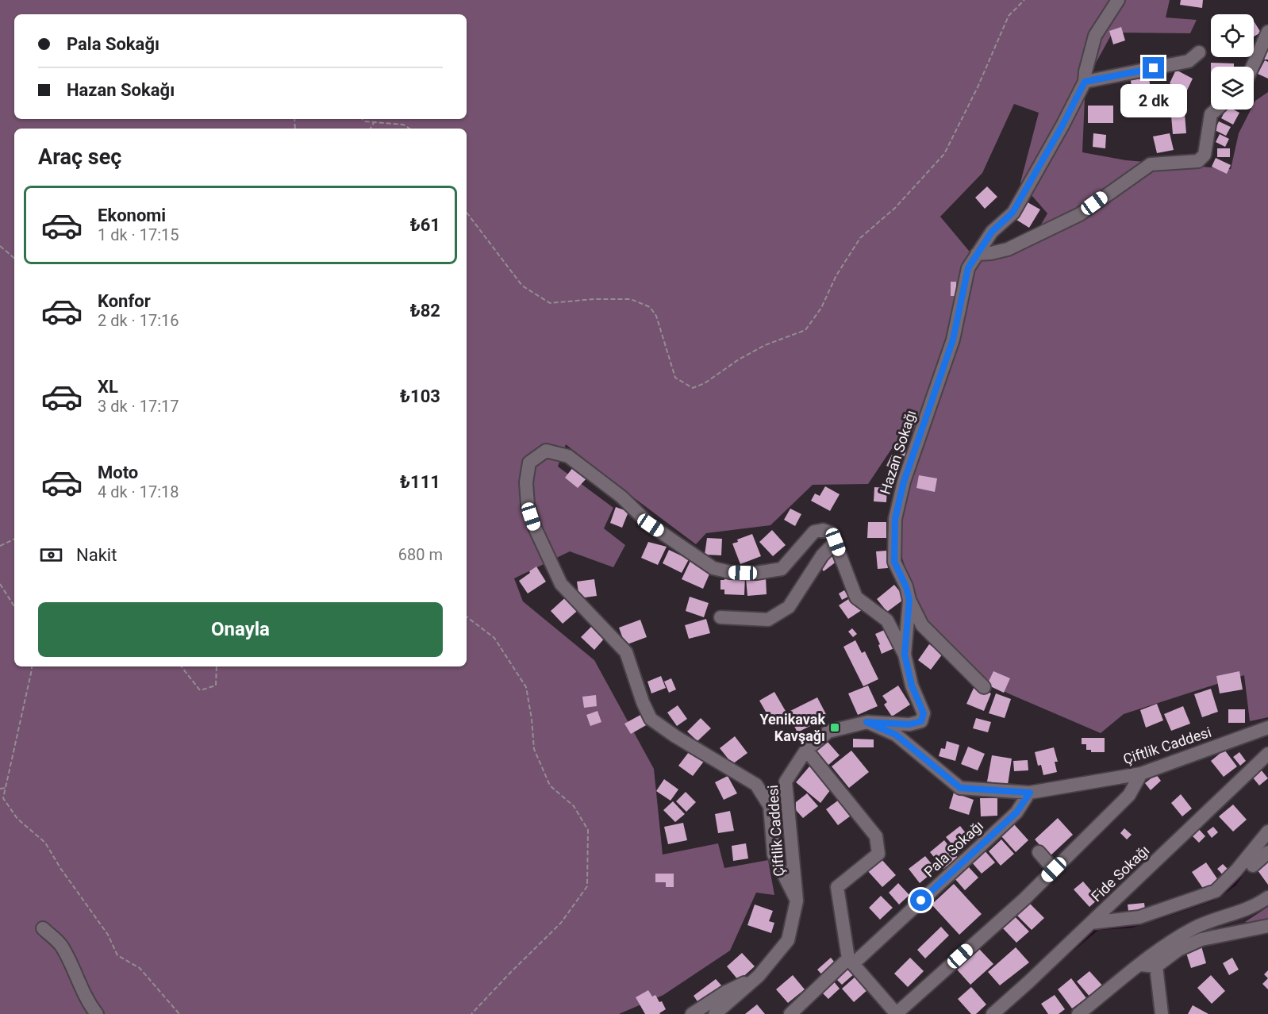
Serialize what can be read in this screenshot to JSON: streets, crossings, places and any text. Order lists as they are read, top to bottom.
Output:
{
  "streets": {
    "street": [
      "Hazan Sokağı",
      "Çiftlik Caddesi",
      "Pala Sokağı",
      "Fide Sokağı"
    ]
  },
  "crossings": [
    ["Hazan Sokağı", "Çiftlik Caddesi"],
    ["Çiftlik Caddesi", "Pala Sokağı"]
  ],
  "places": {
    "transit": ["Yenikavak Kavşağı"]
  },
  "page": {
    "banner": ["Pala Sokağı", "Hazan Sokağı"],
    "bubble": "2 dk",
    "heading": "Araç seç",
    "list": [
      {
        "name": "Ekonomi",
        "note": "1 dk · 17:15",
        "value": "₺61"
      },
      {
        "name": "Konfor",
        "note": "2 dk · 17:16",
        "value": "₺82"
      },
      {
        "name": "XL",
        "note": "3 dk · 17:17",
        "value": "₺103"
      },
      {
        "name": "Moto",
        "note": "4 dk · 17:18",
        "value": "₺111"
      }
    ],
    "pay": ["Nakit", "680 m"],
    "buttons": "Onayla"
  }
}
